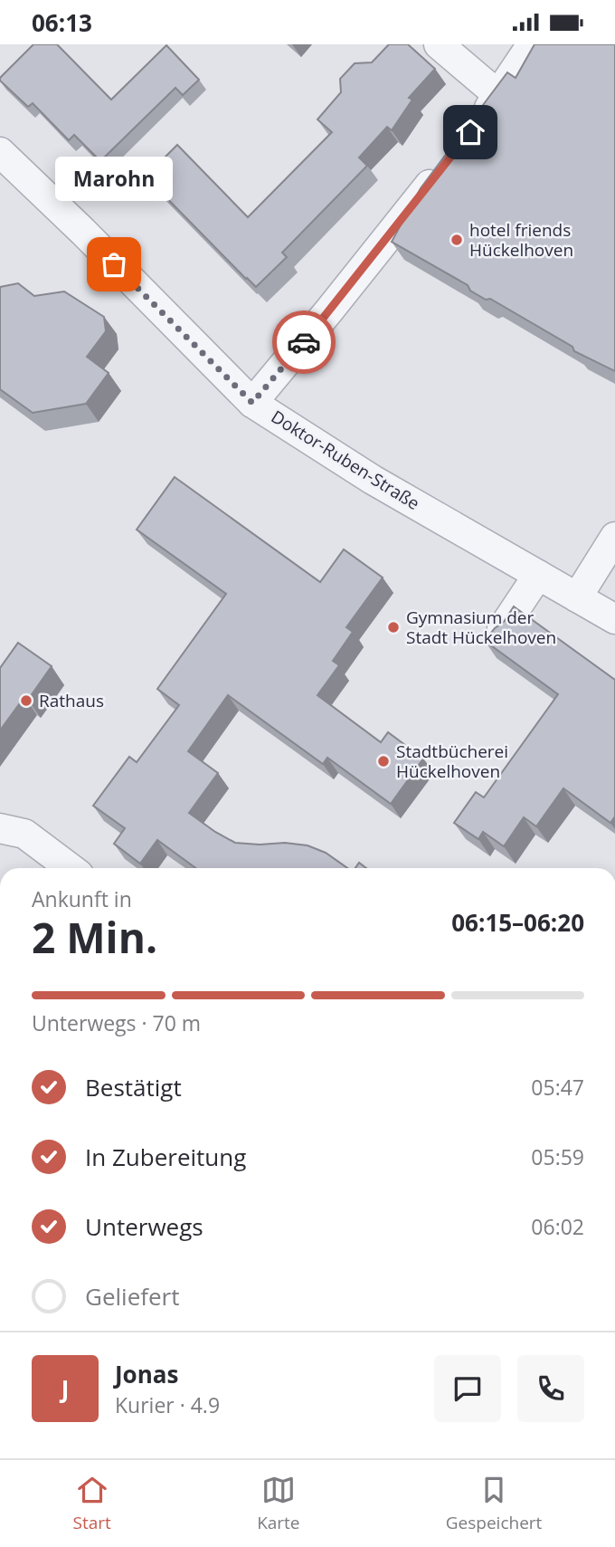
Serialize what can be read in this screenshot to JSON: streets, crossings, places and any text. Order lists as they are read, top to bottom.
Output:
{
  "streets": {
    "street": ["Doktor-Ruben-Straße"]
  },
  "places": [
    "hotel friends Hückelhoven",
    "Marohn",
    "Gymnasium der Stadt Hückelhoven",
    "Rathaus",
    "Stadtbücherei Hückelhoven"
  ],
  "page": {
    "status": "06:13",
    "bubble": "Marohn",
    "heading": ["2 Min.", "Ankunft in", "06:15–06:20"],
    "panel": ["Jonas", "Kurier · 4.9"],
    "bar": "Unterwegs · 70 m",
    "list": [
      ["Bestätigt", "05:47"],
      ["In Zubereitung", "05:59"],
      ["Unterwegs", "06:02"],
      "Geliefert"
    ],
    "round": "J",
    "tabs": ["Start", "Karte", "Gespeichert"]
  }
}
